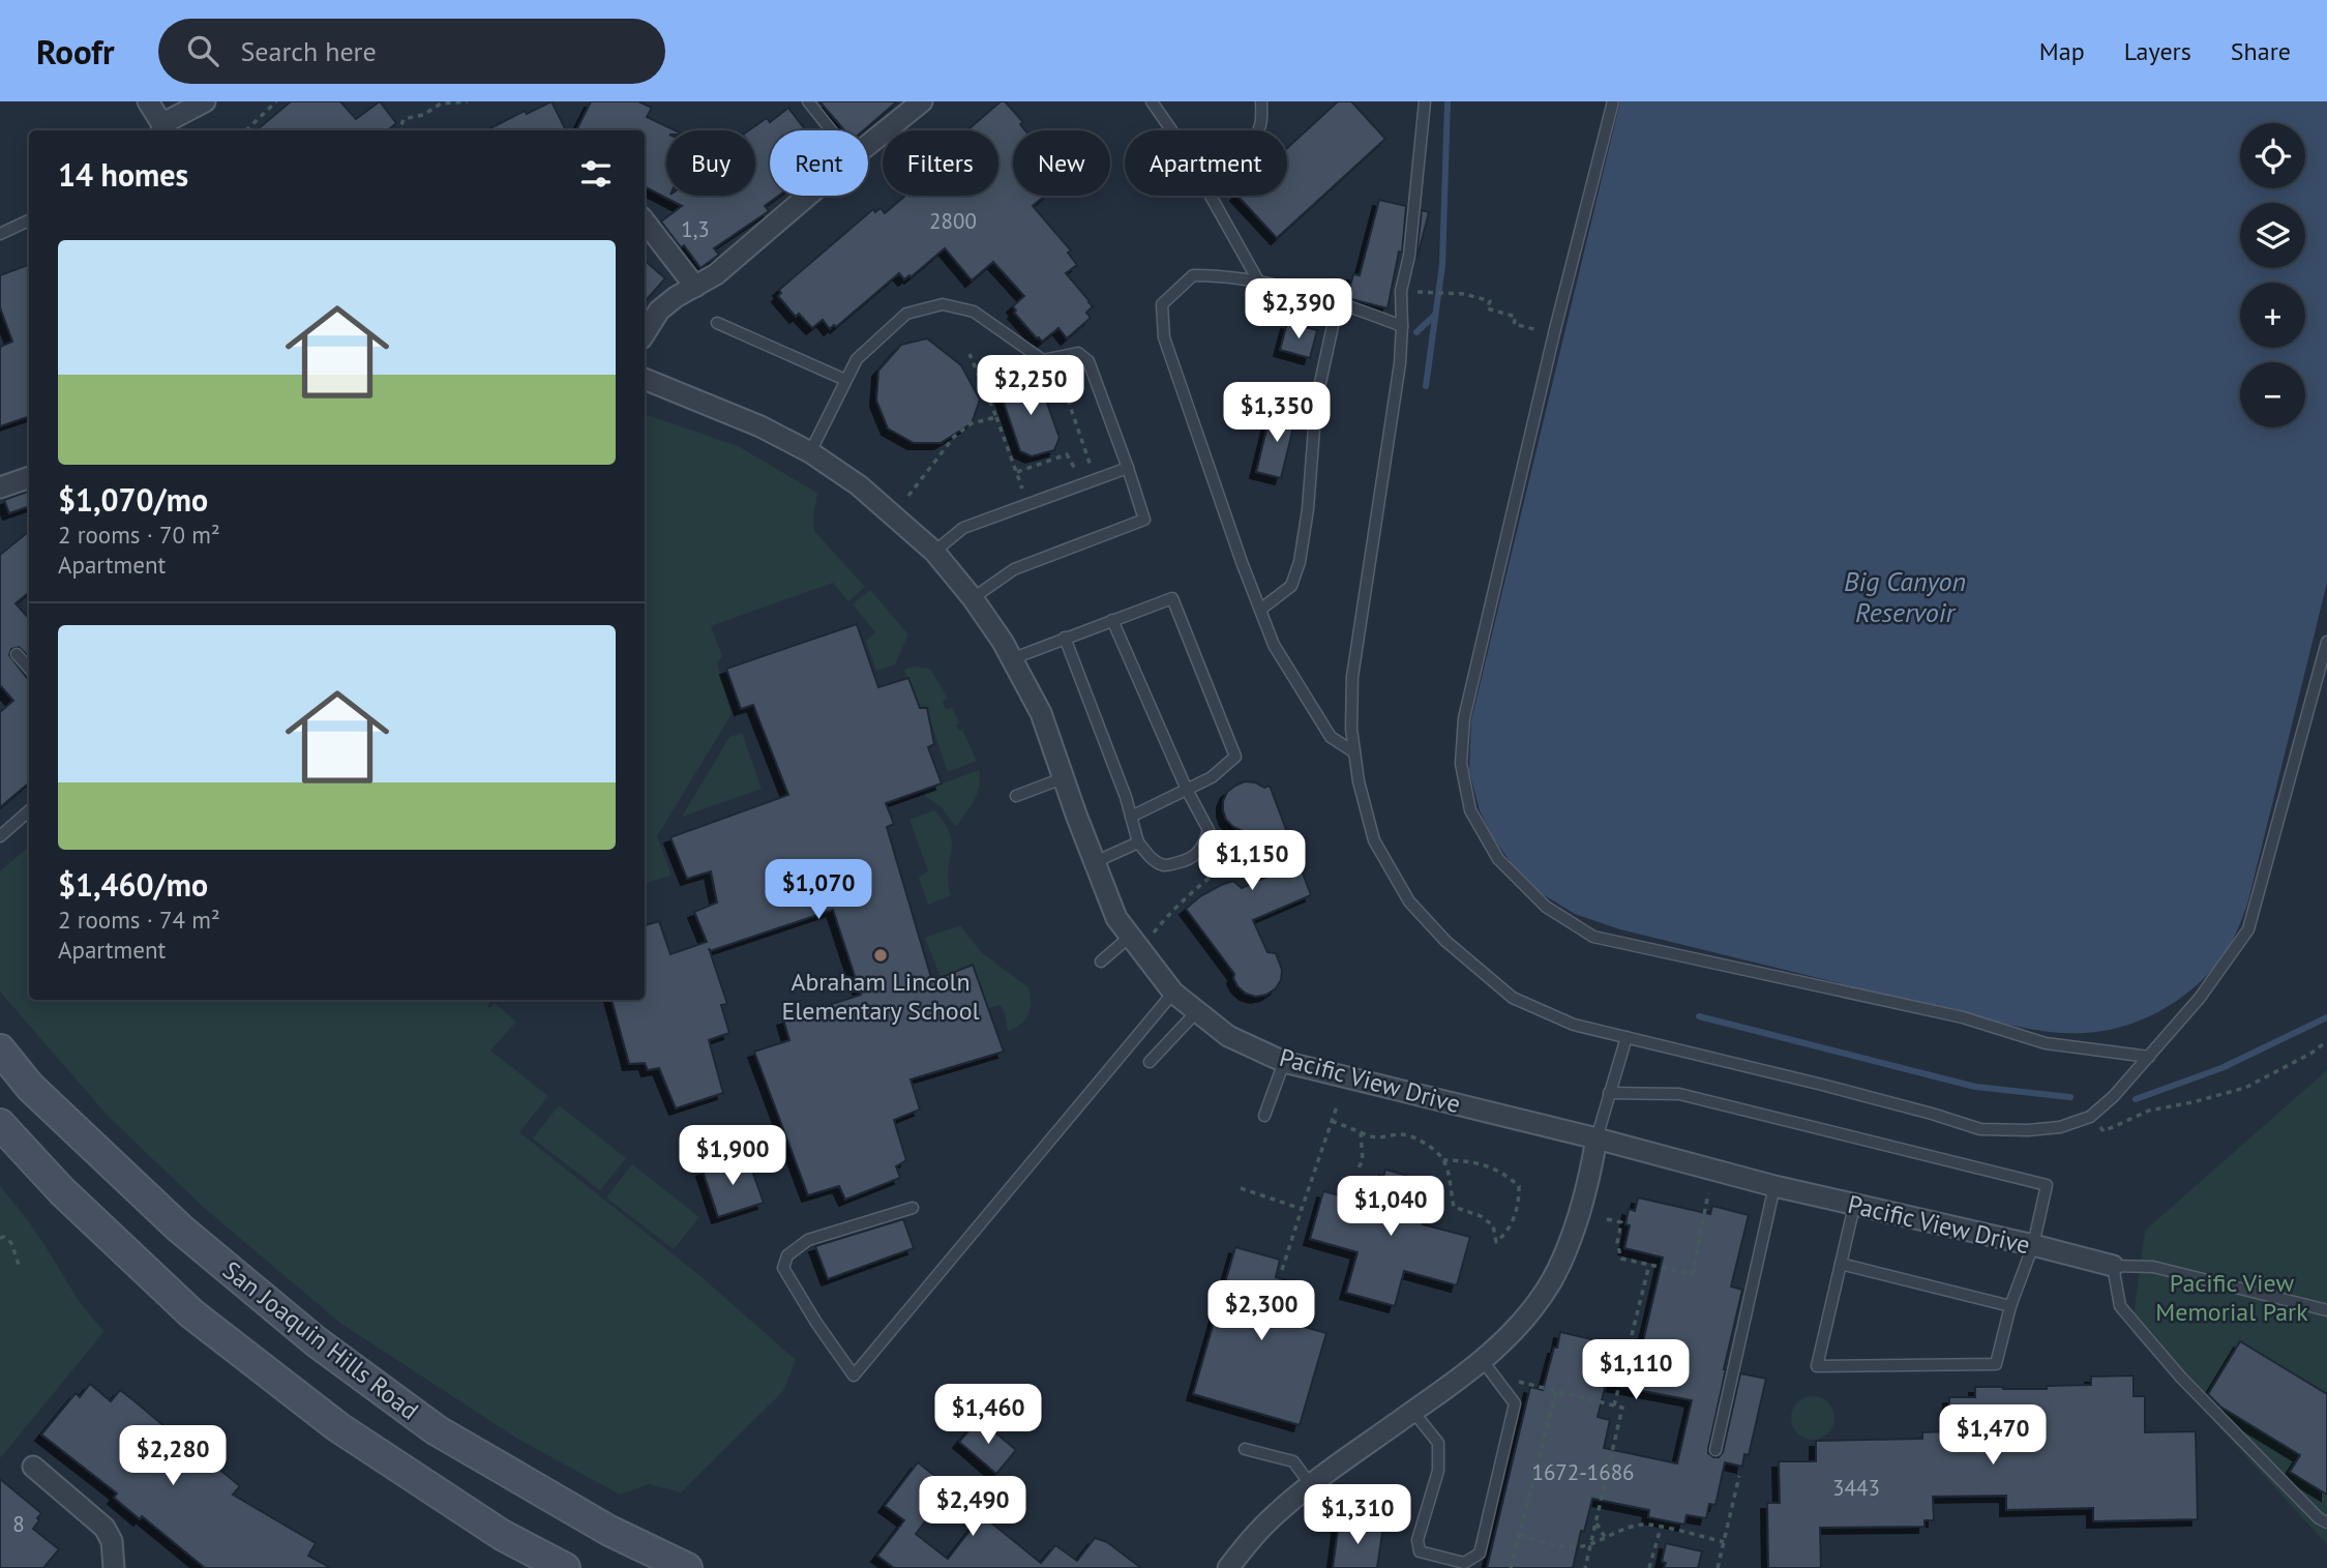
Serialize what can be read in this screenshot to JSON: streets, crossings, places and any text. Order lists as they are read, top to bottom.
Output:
{
  "streets": {
    "main road": ["San Joaquin Hills Road"],
    "street": ["Pacific View Drive"]
  },
  "water": ["Big Canyon Reservoir"],
  "parks": ["Pacific View Memorial Park"],
  "places": ["Abraham Lincoln Elementary School"],
  "house_numbers": [
    "2800",
    "1,3",
    "1672-1686",
    "3443",
    "8"
  ],
  "page": {
    "header": "Roofr",
    "search": "Search here",
    "nav": ["Map", "Layers", "Share"],
    "map_buttons": ["+", "−"],
    "chip": [
      "Buy",
      "Rent",
      "Filters",
      "New",
      "Apartment"
    ],
    "heading": "14 homes",
    "list": [
      {
        "name": "$1,070/mo",
        "note": "2 rooms · 70 m² · Apartment"
      },
      {
        "name": "$1,460/mo",
        "note": "2 rooms · 74 m² · Apartment"
      }
    ],
    "price": [
      "$2,390",
      "$2,250",
      "$1,350",
      "$1,150",
      "$1,070",
      "$1,900",
      "$1,040",
      "$2,300",
      "$1,110",
      "$1,460",
      "$1,470",
      "$2,280",
      "$2,490",
      "$1,310"
    ]
  }
}
